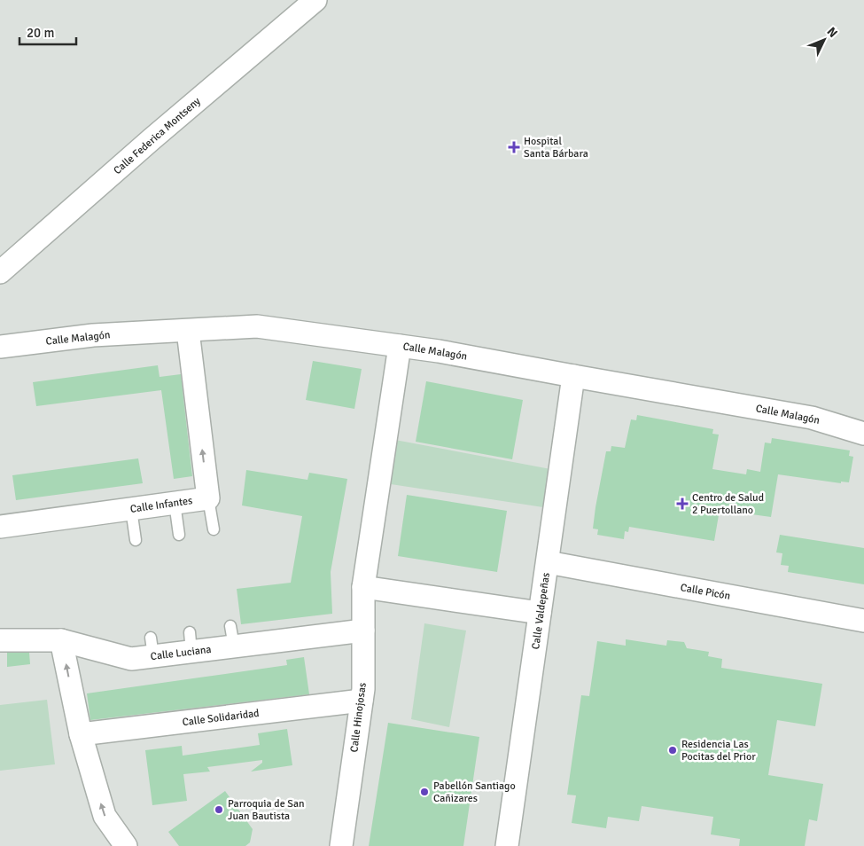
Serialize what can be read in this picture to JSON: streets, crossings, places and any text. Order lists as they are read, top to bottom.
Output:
{
  "streets": {
    "street": [
      "Calle Federica Montseny",
      "Calle Malagón",
      "Calle Infantes",
      "Calle Picón",
      "Calle Valdepeñas",
      "Calle Luciana",
      "Calle Solidaridad",
      "Calle Hinojosas"
    ]
  },
  "crossings": [
    ["Calle Malagón", "Calle Infantes"],
    ["Calle Malagón", "Calle Valdepeñas"],
    ["Calle Malagón", "Calle Hinojosas"],
    ["Calle Picón", "Calle Valdepeñas"],
    ["Calle Luciana", "Calle Hinojosas"],
    ["Calle Solidaridad", "Calle Hinojosas"]
  ],
  "one_way": ["Calle Infantes"],
  "places": {
    "health": ["Hospital Santa Bárbara", "Centro de Salud 2 Puertollano"],
    "other": ["Residencia Las Pocitas del Prior", "Pabellón Santiago Cañizares", "Parroquia de San Juan Bautista"]
  },
  "scale_bar": "20 m",
  "north": "top right"
}
